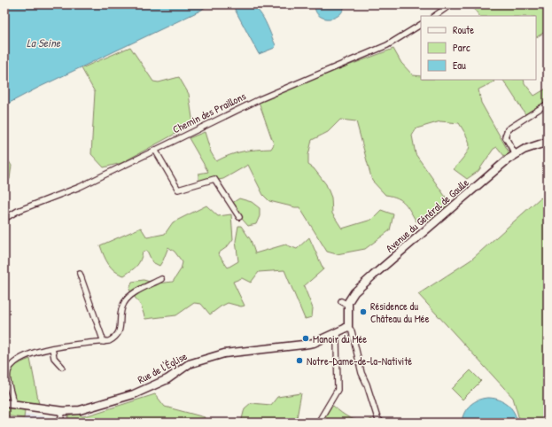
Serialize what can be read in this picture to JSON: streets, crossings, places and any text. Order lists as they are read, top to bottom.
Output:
{
  "streets": {
    "street": ["Chemin des Praillons", "Avenue du Général de Gaulle", "Rue de l'Église"]
  },
  "crossings": [
    ["Avenue du Général de Gaulle", "Rue de l'Église"]
  ],
  "water": ["La Seine"],
  "places": ["Résidence du Château du Mée", "Manoir du Mée", "Notre-Dame-de-la-Nativité"],
  "legend": ["Route", "Parc", "Eau"]
}
